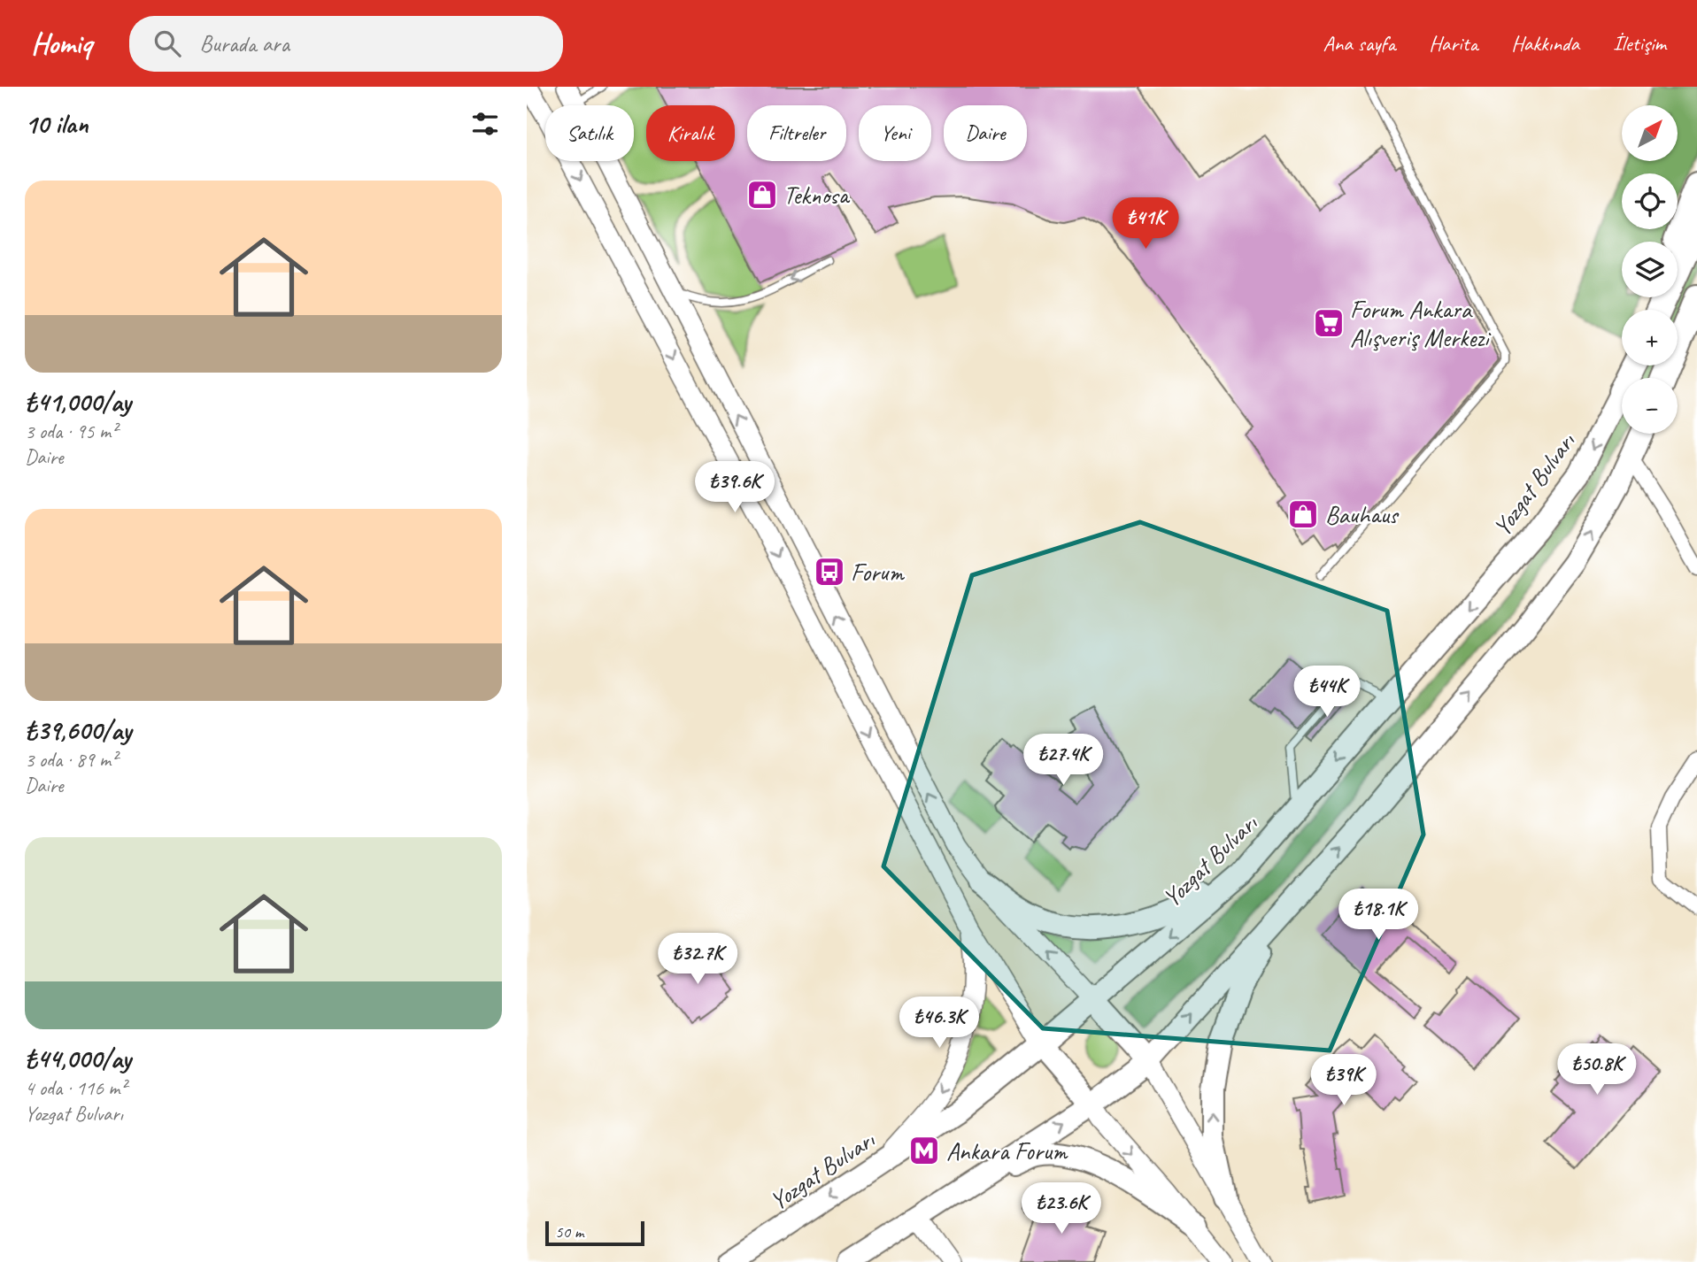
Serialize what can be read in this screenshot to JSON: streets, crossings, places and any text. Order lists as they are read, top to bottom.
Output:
{
  "streets": {
    "main road": ["Yozgat Bulvarı"]
  },
  "places": {
    "shop": ["Teknosa", "Bauhaus"],
    "supermarket": ["Forum Ankara Alışveriş Merkezi"],
    "bus stop": ["Forum"],
    "metro station": ["Ankara Forum"]
  },
  "scale_bar": "50 m",
  "north": "top right",
  "page": {
    "header": "Homiq",
    "search": "Burada ara",
    "nav": [
      "Ana sayfa",
      "Harita",
      "Hakkında",
      "İletişim"
    ],
    "heading": "10 ilan",
    "map_buttons": ["+", "−"],
    "chip": [
      "Satılık",
      "Kiralık",
      "Filtreler",
      "Yeni",
      "Daire"
    ],
    "list": [
      {
        "name": "₺41,000/ay",
        "note": "3 oda · 95 m² · Daire"
      },
      {
        "name": "₺39,600/ay",
        "note": "3 oda · 89 m² · Daire"
      },
      {
        "name": "₺44,000/ay",
        "note": "4 oda · 116 m² · Yozgat Bulvarı"
      }
    ],
    "price": [
      "₺41K",
      "₺39.6K",
      "₺44K",
      "₺27.4K",
      "₺18.1K",
      "₺32.7K",
      "₺46.3K",
      "₺50.8K",
      "₺39K",
      "₺23.6K"
    ],
    "scale": "50 m"
  }
}
